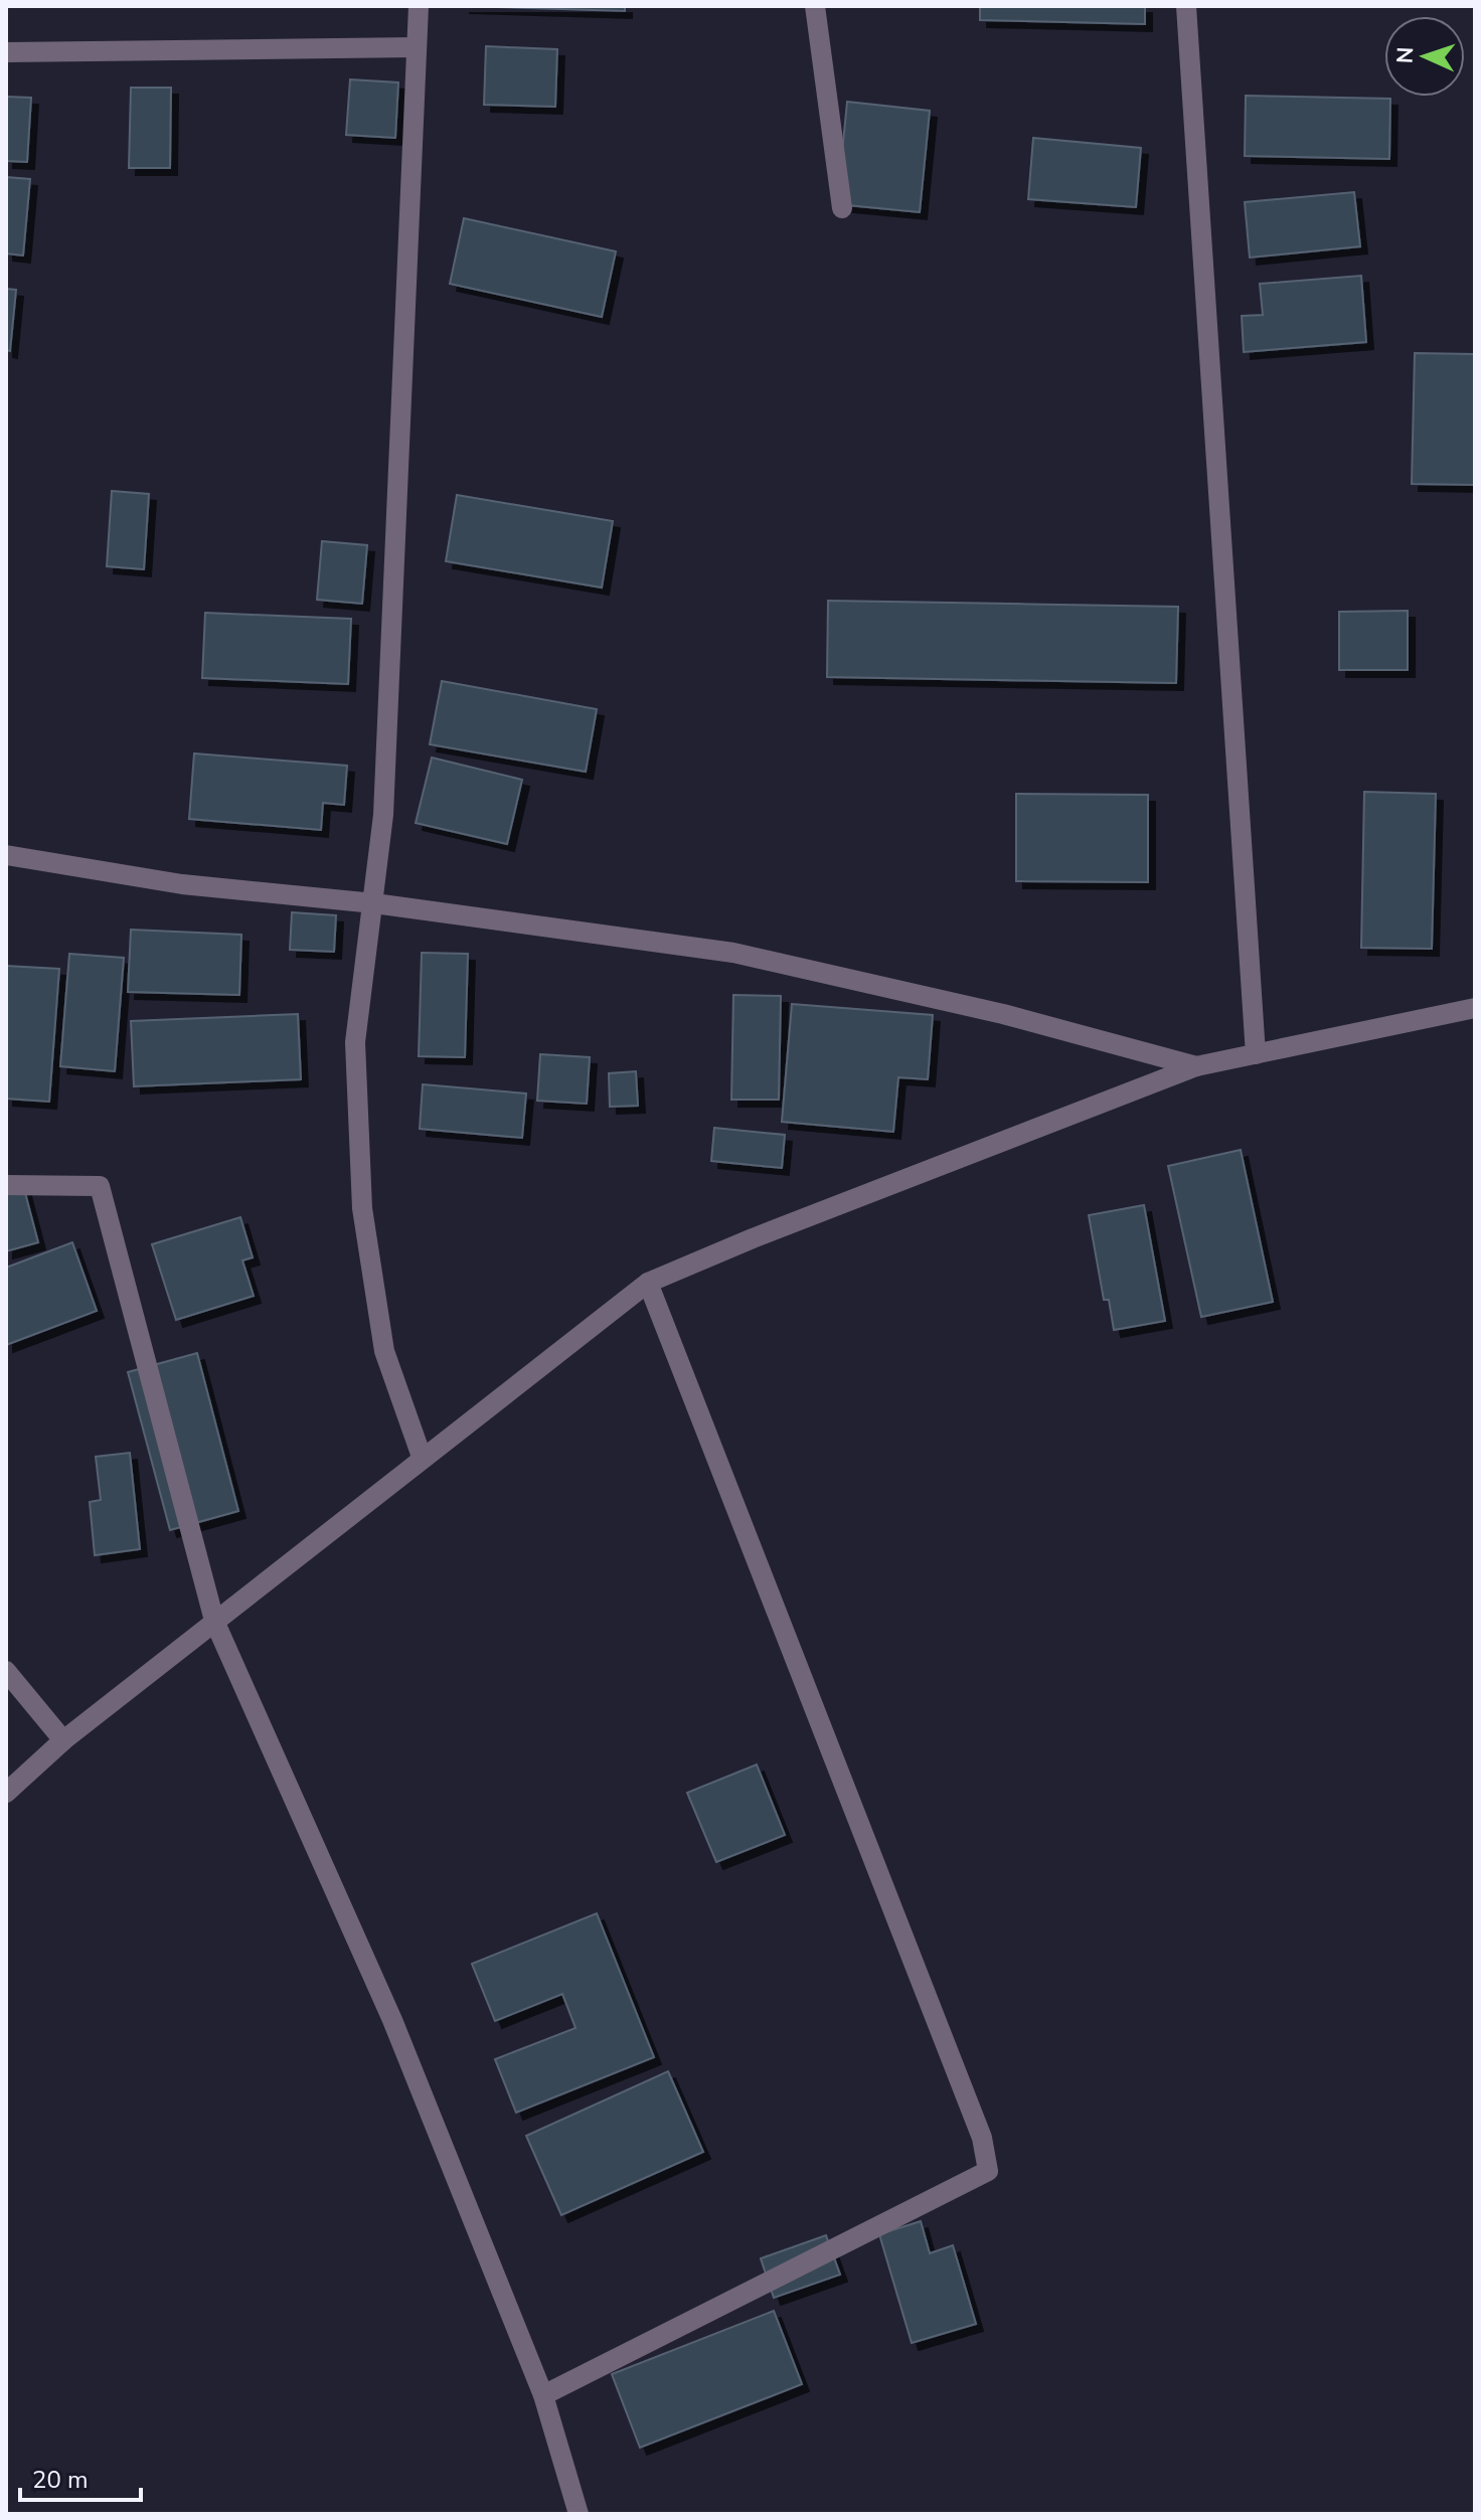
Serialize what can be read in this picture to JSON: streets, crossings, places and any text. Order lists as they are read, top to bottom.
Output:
{
  "scale_bar": "20 m",
  "north": "left"
}
